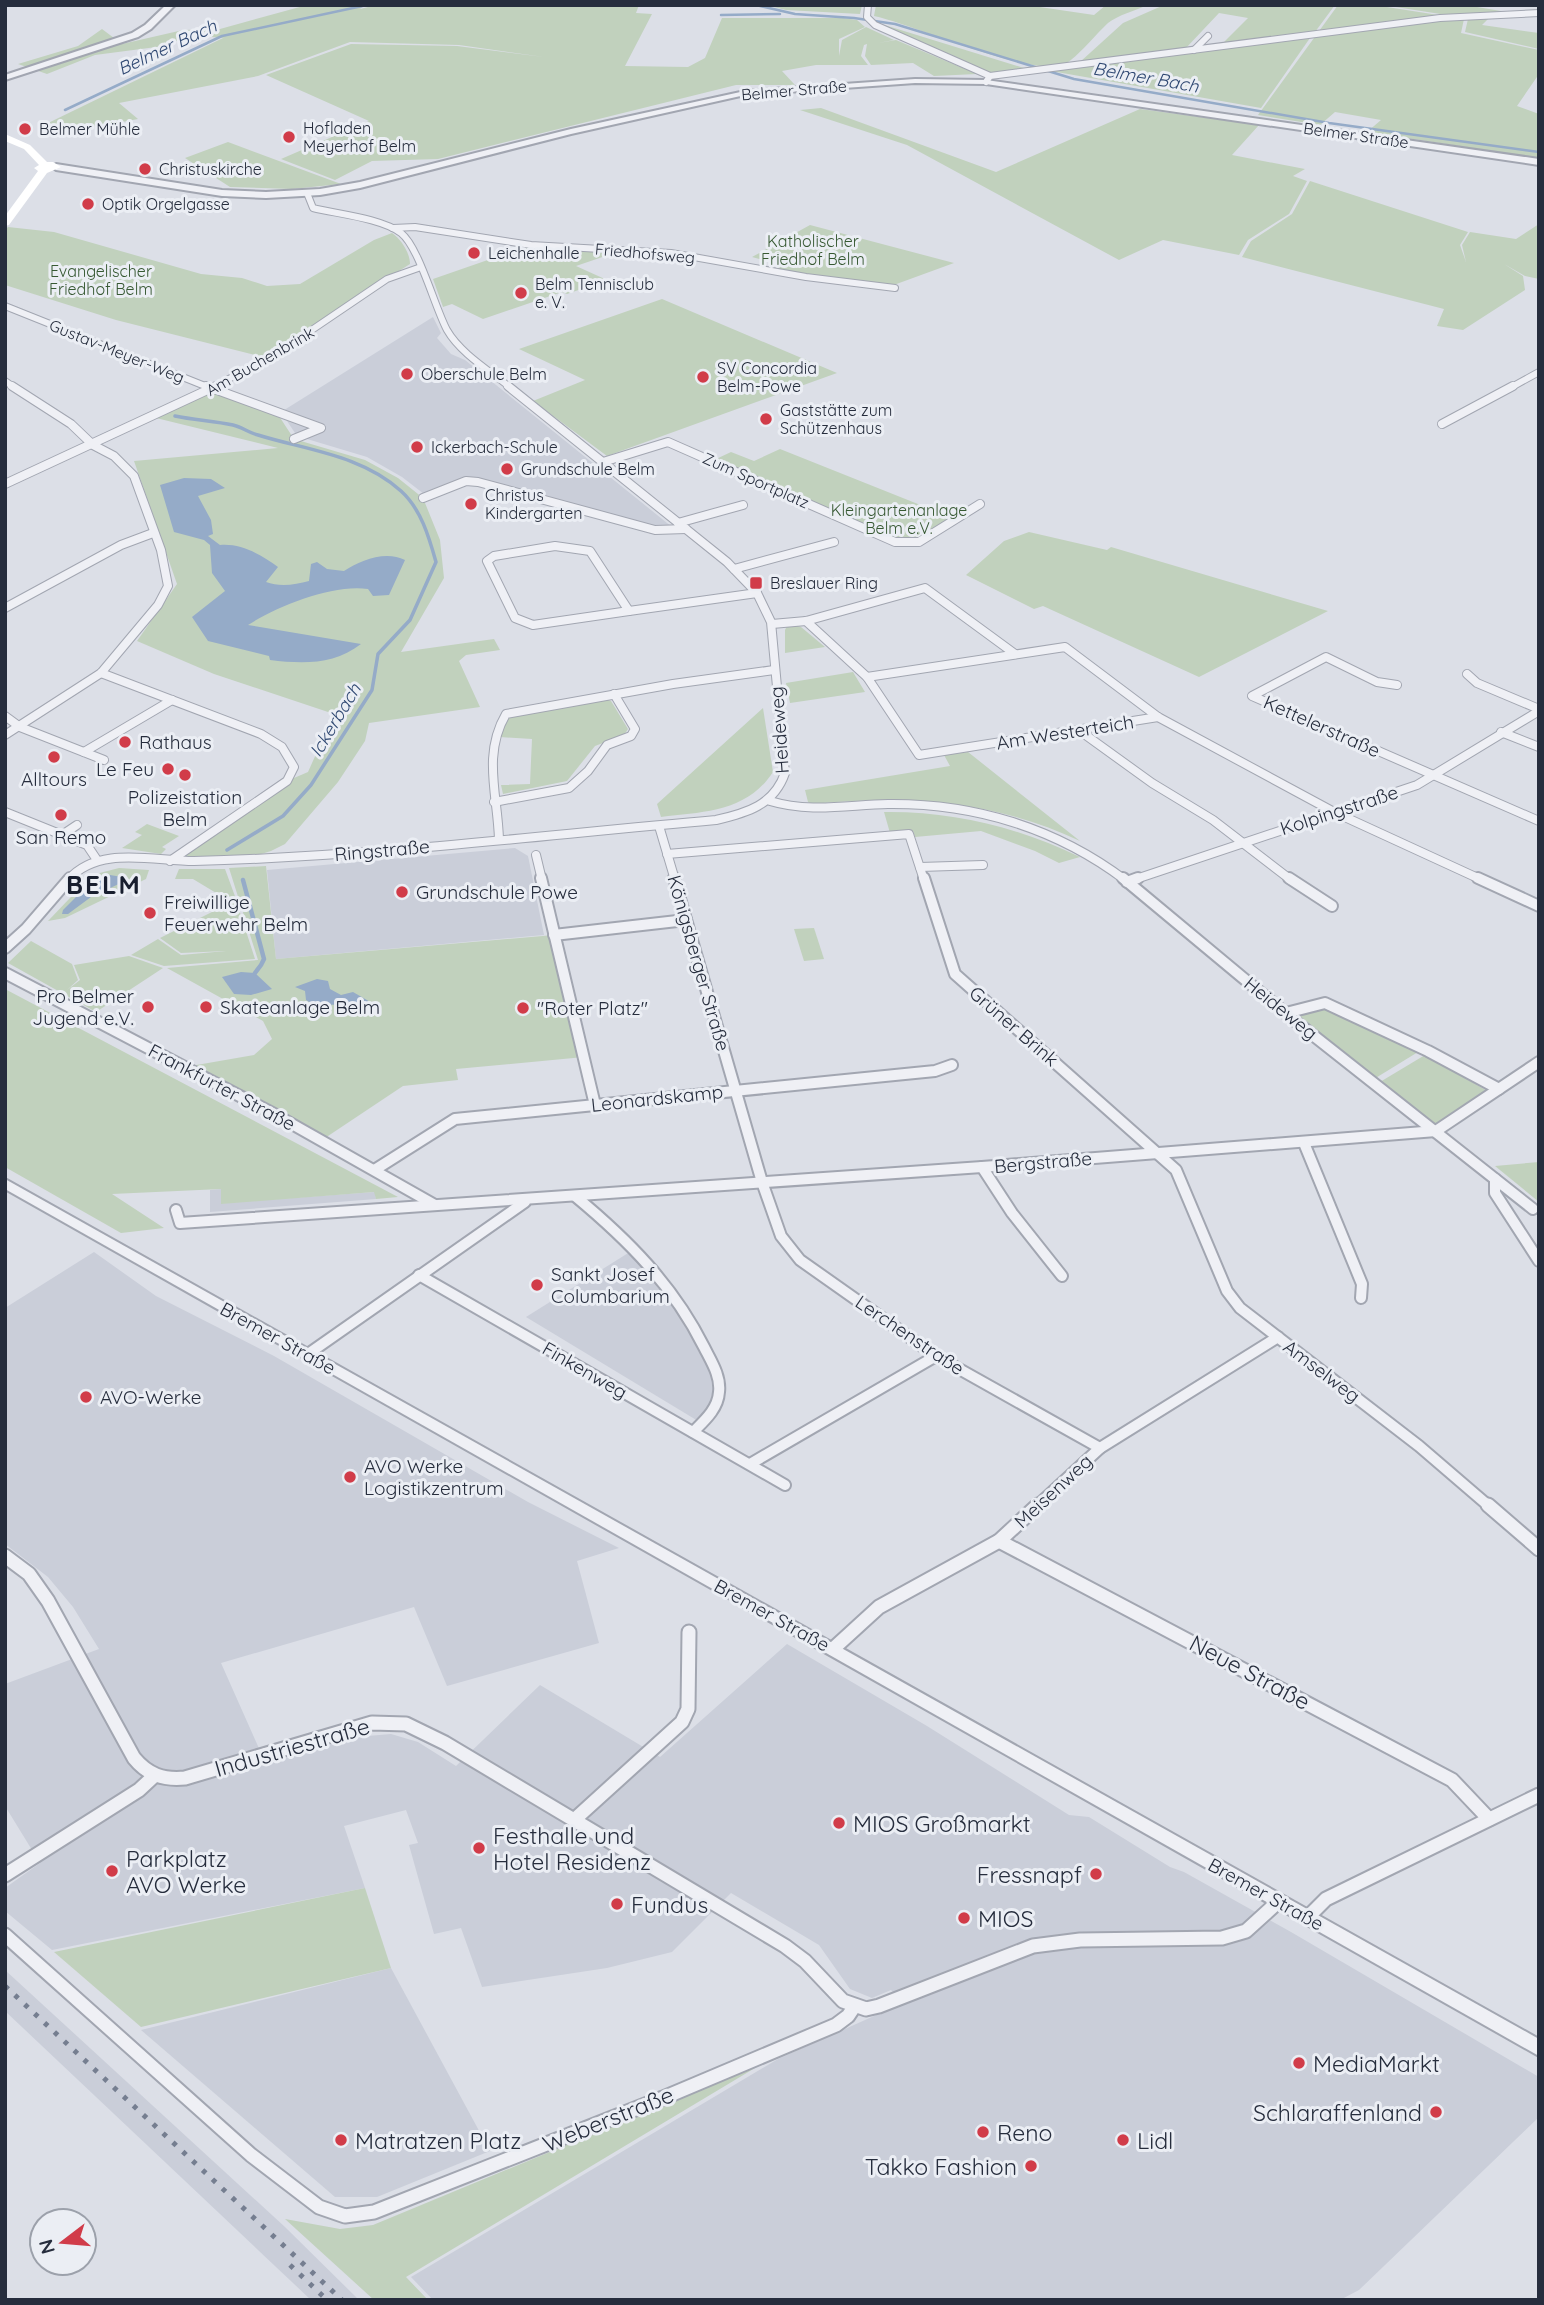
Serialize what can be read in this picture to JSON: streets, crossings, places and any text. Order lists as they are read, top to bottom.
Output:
{
  "streets": {
    "street": [
      "Belmer Straße",
      "Friedhofsweg",
      "Gustav-Meyer-Weg",
      "Am Buchenbrink",
      "Zum Sportplatz",
      "Kettelerstraße",
      "Heideweg",
      "Am Westerteich",
      "Kolpingstraße",
      "Ringstraße",
      "Königsberger Straße",
      "Grüner Brink",
      "Frankfurter Straße",
      "Leonardskamp",
      "Bergstraße",
      "Lerchenstraße",
      "Bremer Straße",
      "Finkenweg",
      "Amselweg",
      "Meisenweg",
      "Neue Straße",
      "Industriestraße",
      "Weberstraße"
    ]
  },
  "crossings": [
    ["Friedhofsweg", "Heideweg"],
    ["Gustav-Meyer-Weg", "Am Buchenbrink"],
    ["Am Buchenbrink", "Heideweg"],
    ["Zum Sportplatz", "Heideweg"],
    ["Kettelerstraße", "Kolpingstraße"],
    ["Heideweg", "Kolpingstraße"],
    ["Heideweg", "Ringstraße"],
    ["Heideweg", "Bergstraße"],
    ["Ringstraße", "Königsberger Straße"],
    ["Königsberger Straße", "Grüner Brink"],
    ["Königsberger Straße", "Leonardskamp"],
    ["Königsberger Straße", "Bergstraße"],
    ["Königsberger Straße", "Lerchenstraße"],
    ["Grüner Brink", "Bergstraße"],
    ["Grüner Brink", "Amselweg"],
    ["Frankfurter Straße", "Leonardskamp"],
    ["Frankfurter Straße", "Bergstraße"],
    ["Bergstraße", "Lerchenstraße"],
    ["Bergstraße", "Amselweg"],
    ["Lerchenstraße", "Meisenweg"],
    ["Bremer Straße", "Meisenweg"],
    ["Amselweg", "Meisenweg"],
    ["Meisenweg", "Neue Straße"],
    ["Industriestraße", "Weberstraße"]
  ],
  "districts": ["BELM"],
  "water": ["Belmer Bach", "Ickerbach"],
  "parks": ["Katholischer Friedhof Belm", "Evangelischer Friedhof Belm", "Kleingartenanlage Belm e.V."],
  "places": {
    "other": [
      "Belmer Mühle",
      "Hofladen Meyerhof Belm",
      "Christuskirche",
      "Optik Orgelgasse",
      "Leichenhalle",
      "Belm Tennisclub e. V.",
      "Oberschule Belm",
      "SV Concordia Belm-Powe",
      "Gaststätte zum Schützenhaus",
      "Ickerbach-Schule",
      "Grundschule Belm",
      "Christus Kindergarten",
      "Rathaus",
      "Alltours",
      "Le Feu",
      "Polizeistation Belm",
      "San Remo",
      "Grundschule Powe",
      "Freiwillige Feuerwehr Belm",
      "Pro Belmer Jugend e.V.",
      "Skateanlage Belm",
      "\"Roter Platz\"",
      "Sankt Josef Columbarium",
      "AVO-Werke",
      "AVO Werke Logistikzentrum",
      "MIOS Großmarkt",
      "Festhalle und Hotel Residenz",
      "Parkplatz AVO Werke",
      "Fressnapf",
      "Fundus",
      "MIOS",
      "MediaMarkt",
      "Schlaraffenland",
      "Reno",
      "Matratzen Platz",
      "Lidl",
      "Takko Fashion"
    ],
    "transit": ["Breslauer Ring"]
  },
  "north": "left"
}
